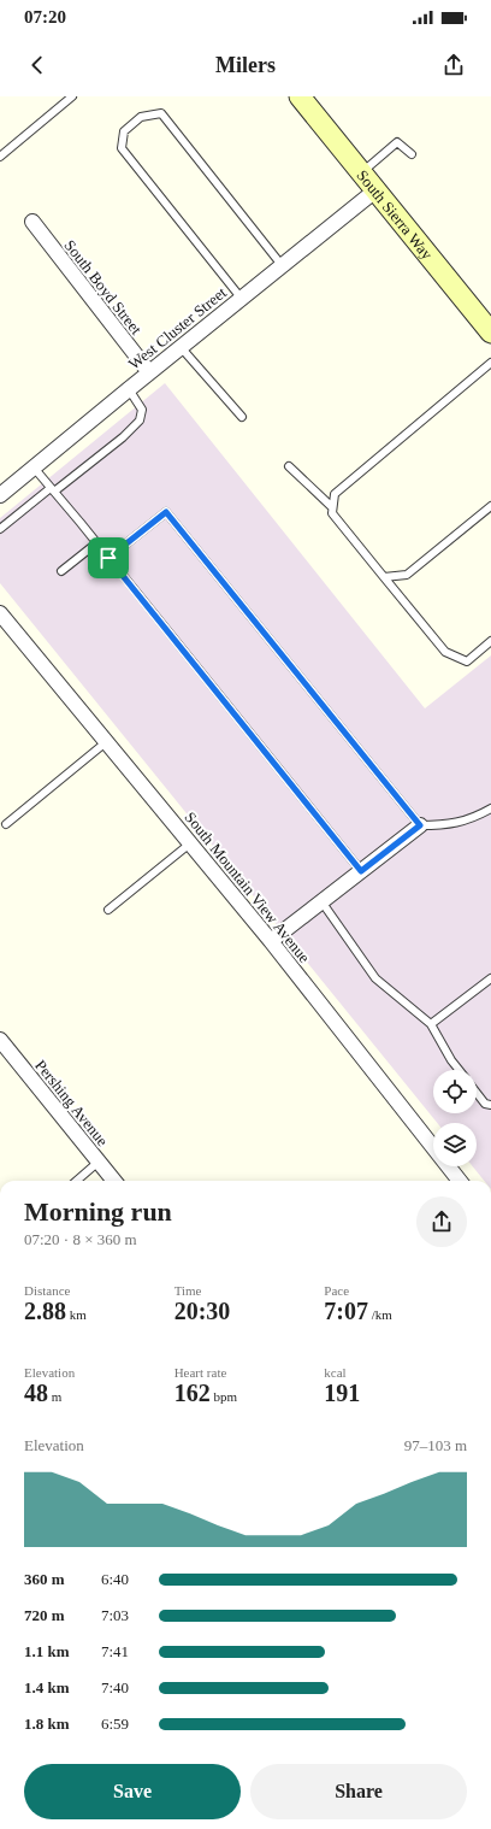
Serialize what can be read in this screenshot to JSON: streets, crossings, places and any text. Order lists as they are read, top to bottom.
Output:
{
  "streets": {
    "street": [
      "South Sierra Way",
      "South Boyd Street",
      "West Cluster Street",
      "South Mountain View Avenue",
      "Pershing Avenue"
    ]
  },
  "crossings": [
    ["South Sierra Way", "West Cluster Street"],
    ["South Boyd Street", "West Cluster Street"]
  ],
  "page": {
    "status": "07:20",
    "header": "Milers",
    "heading": ["Morning run", "07:20 · 8 × 360 m"],
    "stats": [
      ["Distance", "2.88 km"],
      ["Time", "20:30"],
      ["Pace", "7:07 /km"],
      ["Elevation", "48 m"],
      ["Heart rate", "162 bpm"],
      ["kcal", "191"]
    ],
    "chart": ["Elevation", "97–103 m"],
    "list": [
      {
        "name": "360 m",
        "note": "6:40"
      },
      {
        "name": "720 m",
        "note": "7:03"
      },
      {
        "name": "1.1 km",
        "note": "7:41"
      },
      {
        "name": "1.4 km",
        "note": "7:40"
      },
      {
        "name": "1.8 km",
        "note": "6:59"
      }
    ],
    "buttons": ["Save", "Share"]
  }
}
